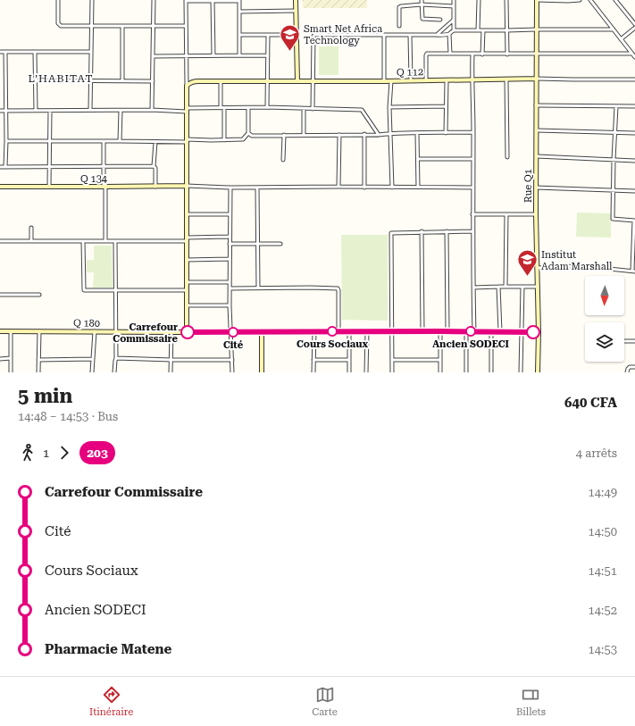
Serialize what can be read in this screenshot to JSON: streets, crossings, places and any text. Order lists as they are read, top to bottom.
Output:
{
  "streets": {
    "street": [
      "Q 112",
      "Q 134",
      "Rue Q1",
      "Q 180"
    ]
  },
  "crossings": [
    ["Q 112", "Rue Q1"],
    ["Rue Q1", "Q 180"]
  ],
  "districts": ["L’HABITAT"],
  "places": {
    "school or university": ["Smart Net Africa Technology", "Institut Adam Marshall"],
    "other": [
      "Cours Sociaux",
      "Ancien SODECI",
      "Carrefour Commissaire",
      "Cité"
    ]
  },
  "lines": ["bus line 203"],
  "north": "bottom",
  "page": {
    "heading": ["5 min", "14:48 – 14:53 · Bus", "640 CFA"],
    "legs": ["1", "203", "4 arrêts"],
    "list": [
      {
        "name": "Carrefour Commissaire",
        "value": "14:49"
      },
      {
        "name": "Cité",
        "value": "14:50"
      },
      {
        "name": "Cours Sociaux",
        "value": "14:51"
      },
      {
        "name": "Ancien SODECI",
        "value": "14:52"
      },
      {
        "name": "Pharmacie Matene",
        "value": "14:53"
      }
    ],
    "tabs": ["Itinéraire", "Carte", "Billets"]
  }
}
